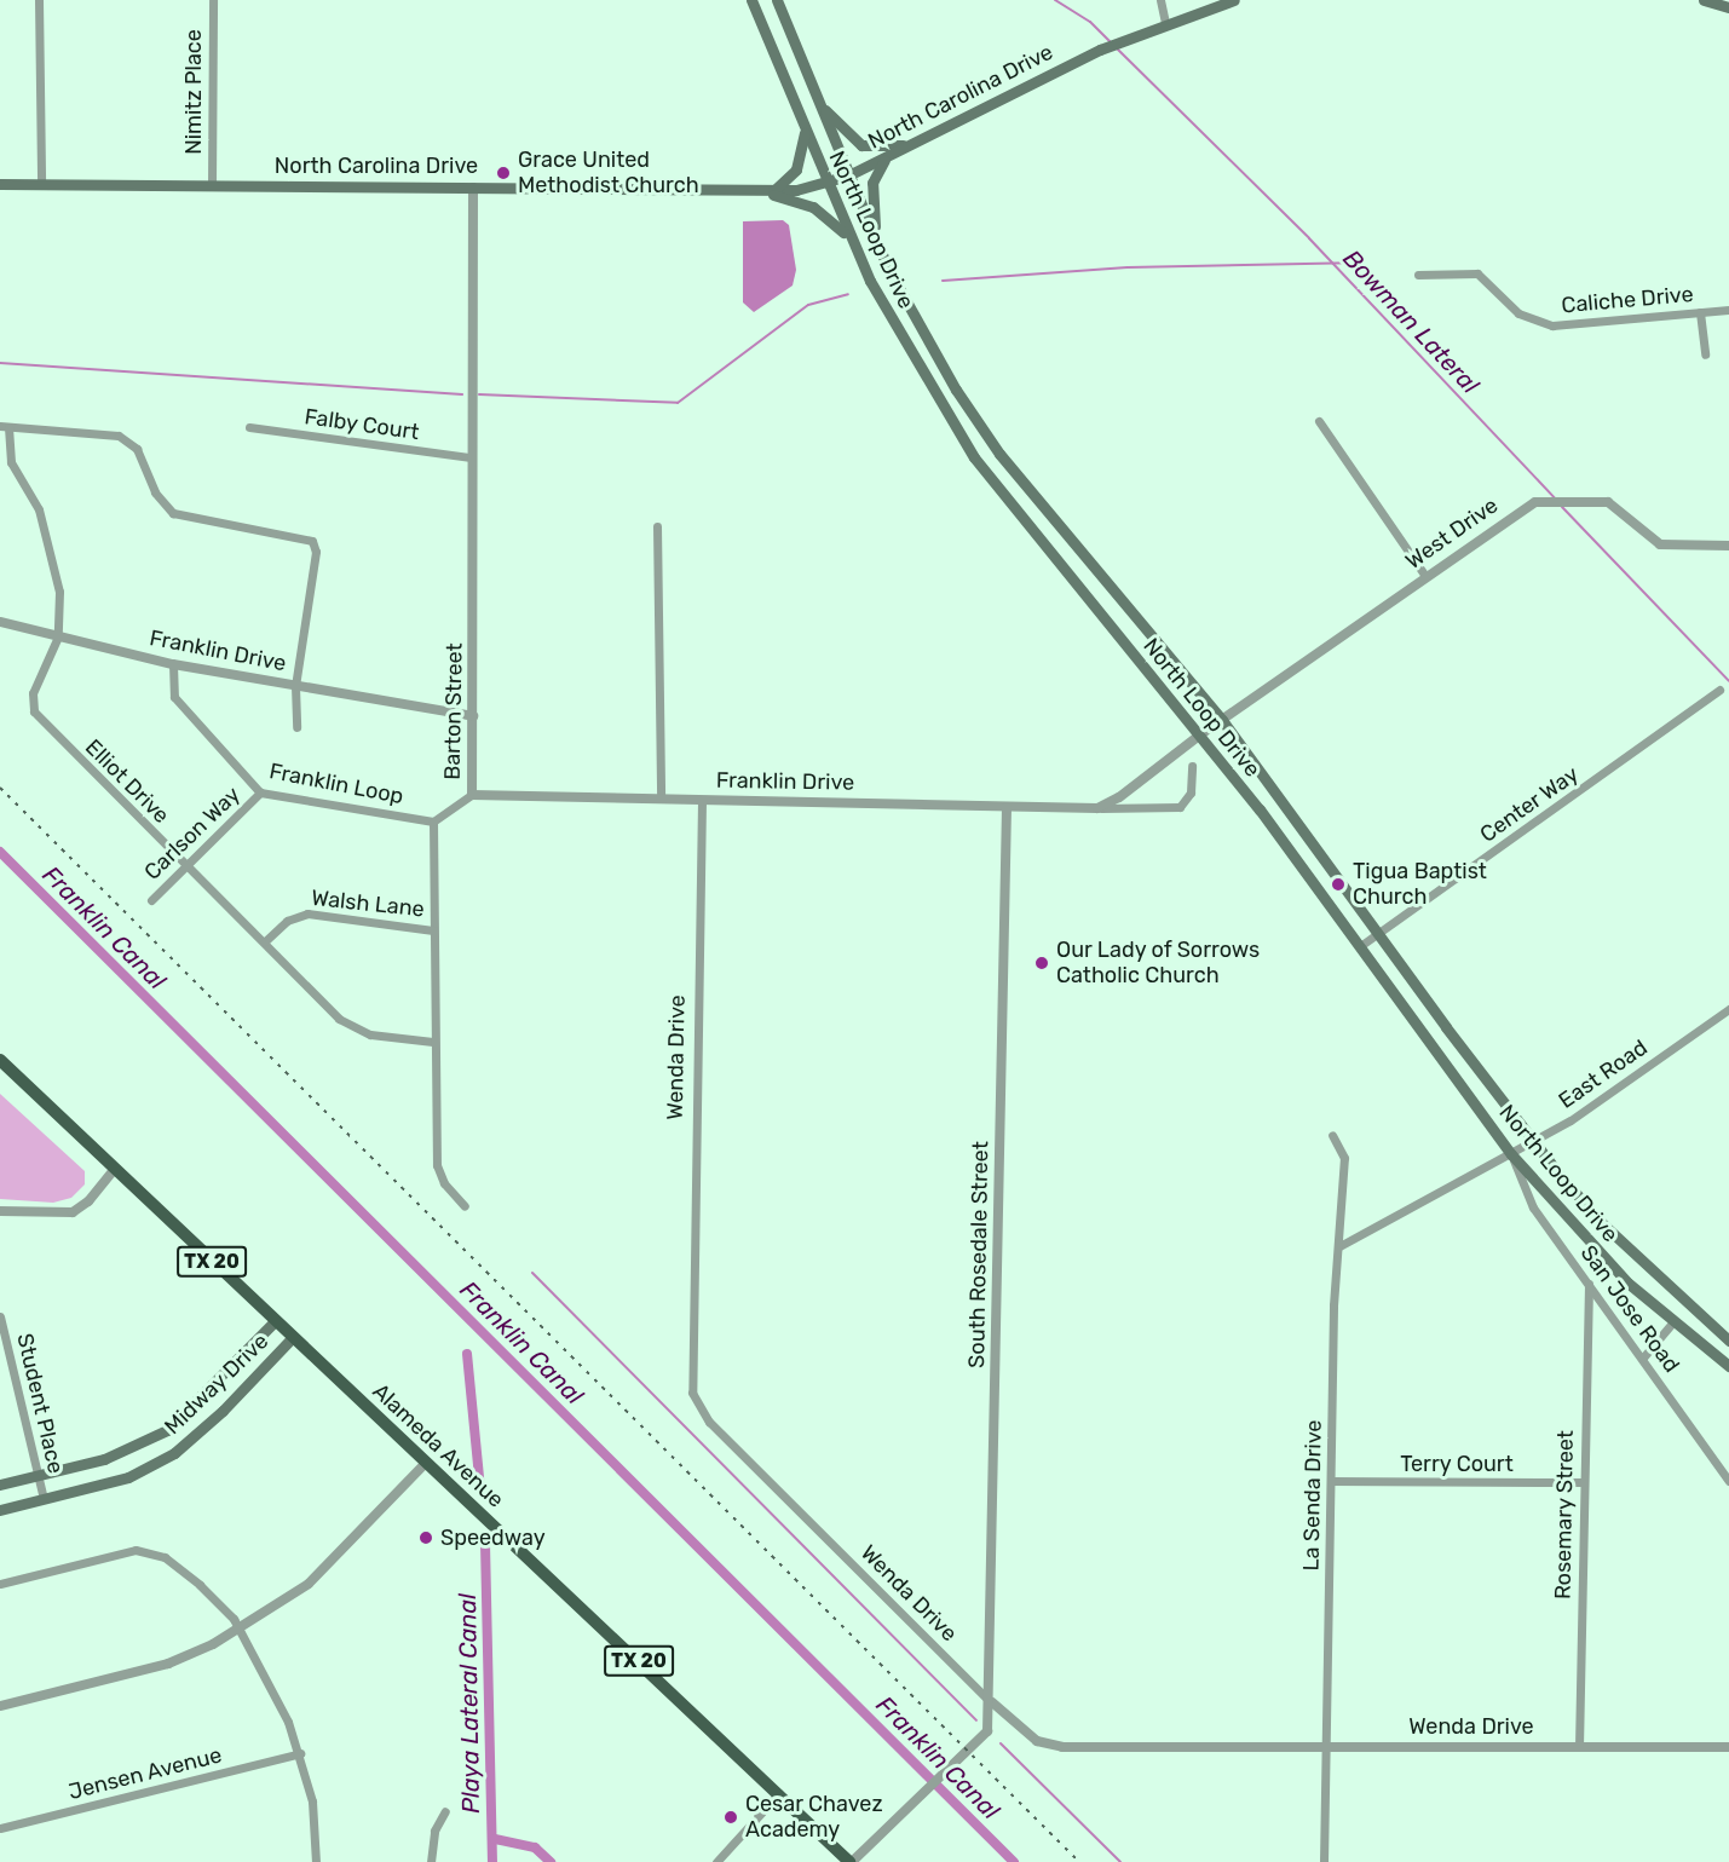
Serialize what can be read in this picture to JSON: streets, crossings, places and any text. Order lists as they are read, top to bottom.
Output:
{
  "streets": {
    "main road": [
      "North Carolina Drive",
      "North Loop Drive",
      "TX 20",
      "Midway Drive",
      "Alameda Avenue"
    ],
    "street": [
      "Nimitz Place",
      "Caliche Drive",
      "Falby Court",
      "West Drive",
      "Franklin Drive",
      "Barton Street",
      "Elliot Drive",
      "Franklin Loop",
      "Center Way",
      "Carlson Way",
      "Walsh Lane",
      "Wenda Drive",
      "East Road",
      "South Rosedale Street",
      "San Jose Road",
      "Student Place",
      "Terry Court",
      "La Senda Drive",
      "Rosemary Street",
      "Jensen Avenue"
    ]
  },
  "crossings": [
    ["Nimitz Place", "North Carolina Drive"],
    ["North Carolina Drive", "North Loop Drive"],
    ["North Carolina Drive", "Barton Street"],
    ["North Loop Drive", "West Drive"],
    ["North Loop Drive", "Center Way"],
    ["North Loop Drive", "East Road"],
    ["North Loop Drive", "San Jose Road"],
    ["Falby Court", "Barton Street"],
    ["Franklin Drive", "Barton Street"],
    ["Franklin Drive", "Elliot Drive"],
    ["Franklin Drive", "Franklin Loop"],
    ["Franklin Drive", "Wenda Drive"],
    ["Franklin Drive", "South Rosedale Street"],
    ["Barton Street", "Franklin Loop"],
    ["Elliot Drive", "Carlson Way"],
    ["Elliot Drive", "Walsh Lane"],
    ["Franklin Loop", "Carlson Way"],
    ["Wenda Drive", "South Rosedale Street"],
    ["Wenda Drive", "La Senda Drive"],
    ["Wenda Drive", "Rosemary Street"],
    ["East Road", "San Jose Road"],
    ["East Road", "La Senda Drive"],
    ["South Rosedale Street", "Alameda Avenue"],
    ["San Jose Road", "Rosemary Street"],
    ["Midway Drive", "Student Place"],
    ["Midway Drive", "Alameda Avenue"],
    ["Terry Court", "La Senda Drive"],
    ["Terry Court", "Rosemary Street"]
  ],
  "water": ["Bowman Lateral", "Franklin Canal", "Playa Lateral Canal"],
  "places": [
    "Grace United Methodist Church",
    "Tigua Baptist Church",
    "Our Lady of Sorrows Catholic Church",
    "Speedway",
    "Cesar Chavez Academy"
  ]
}
